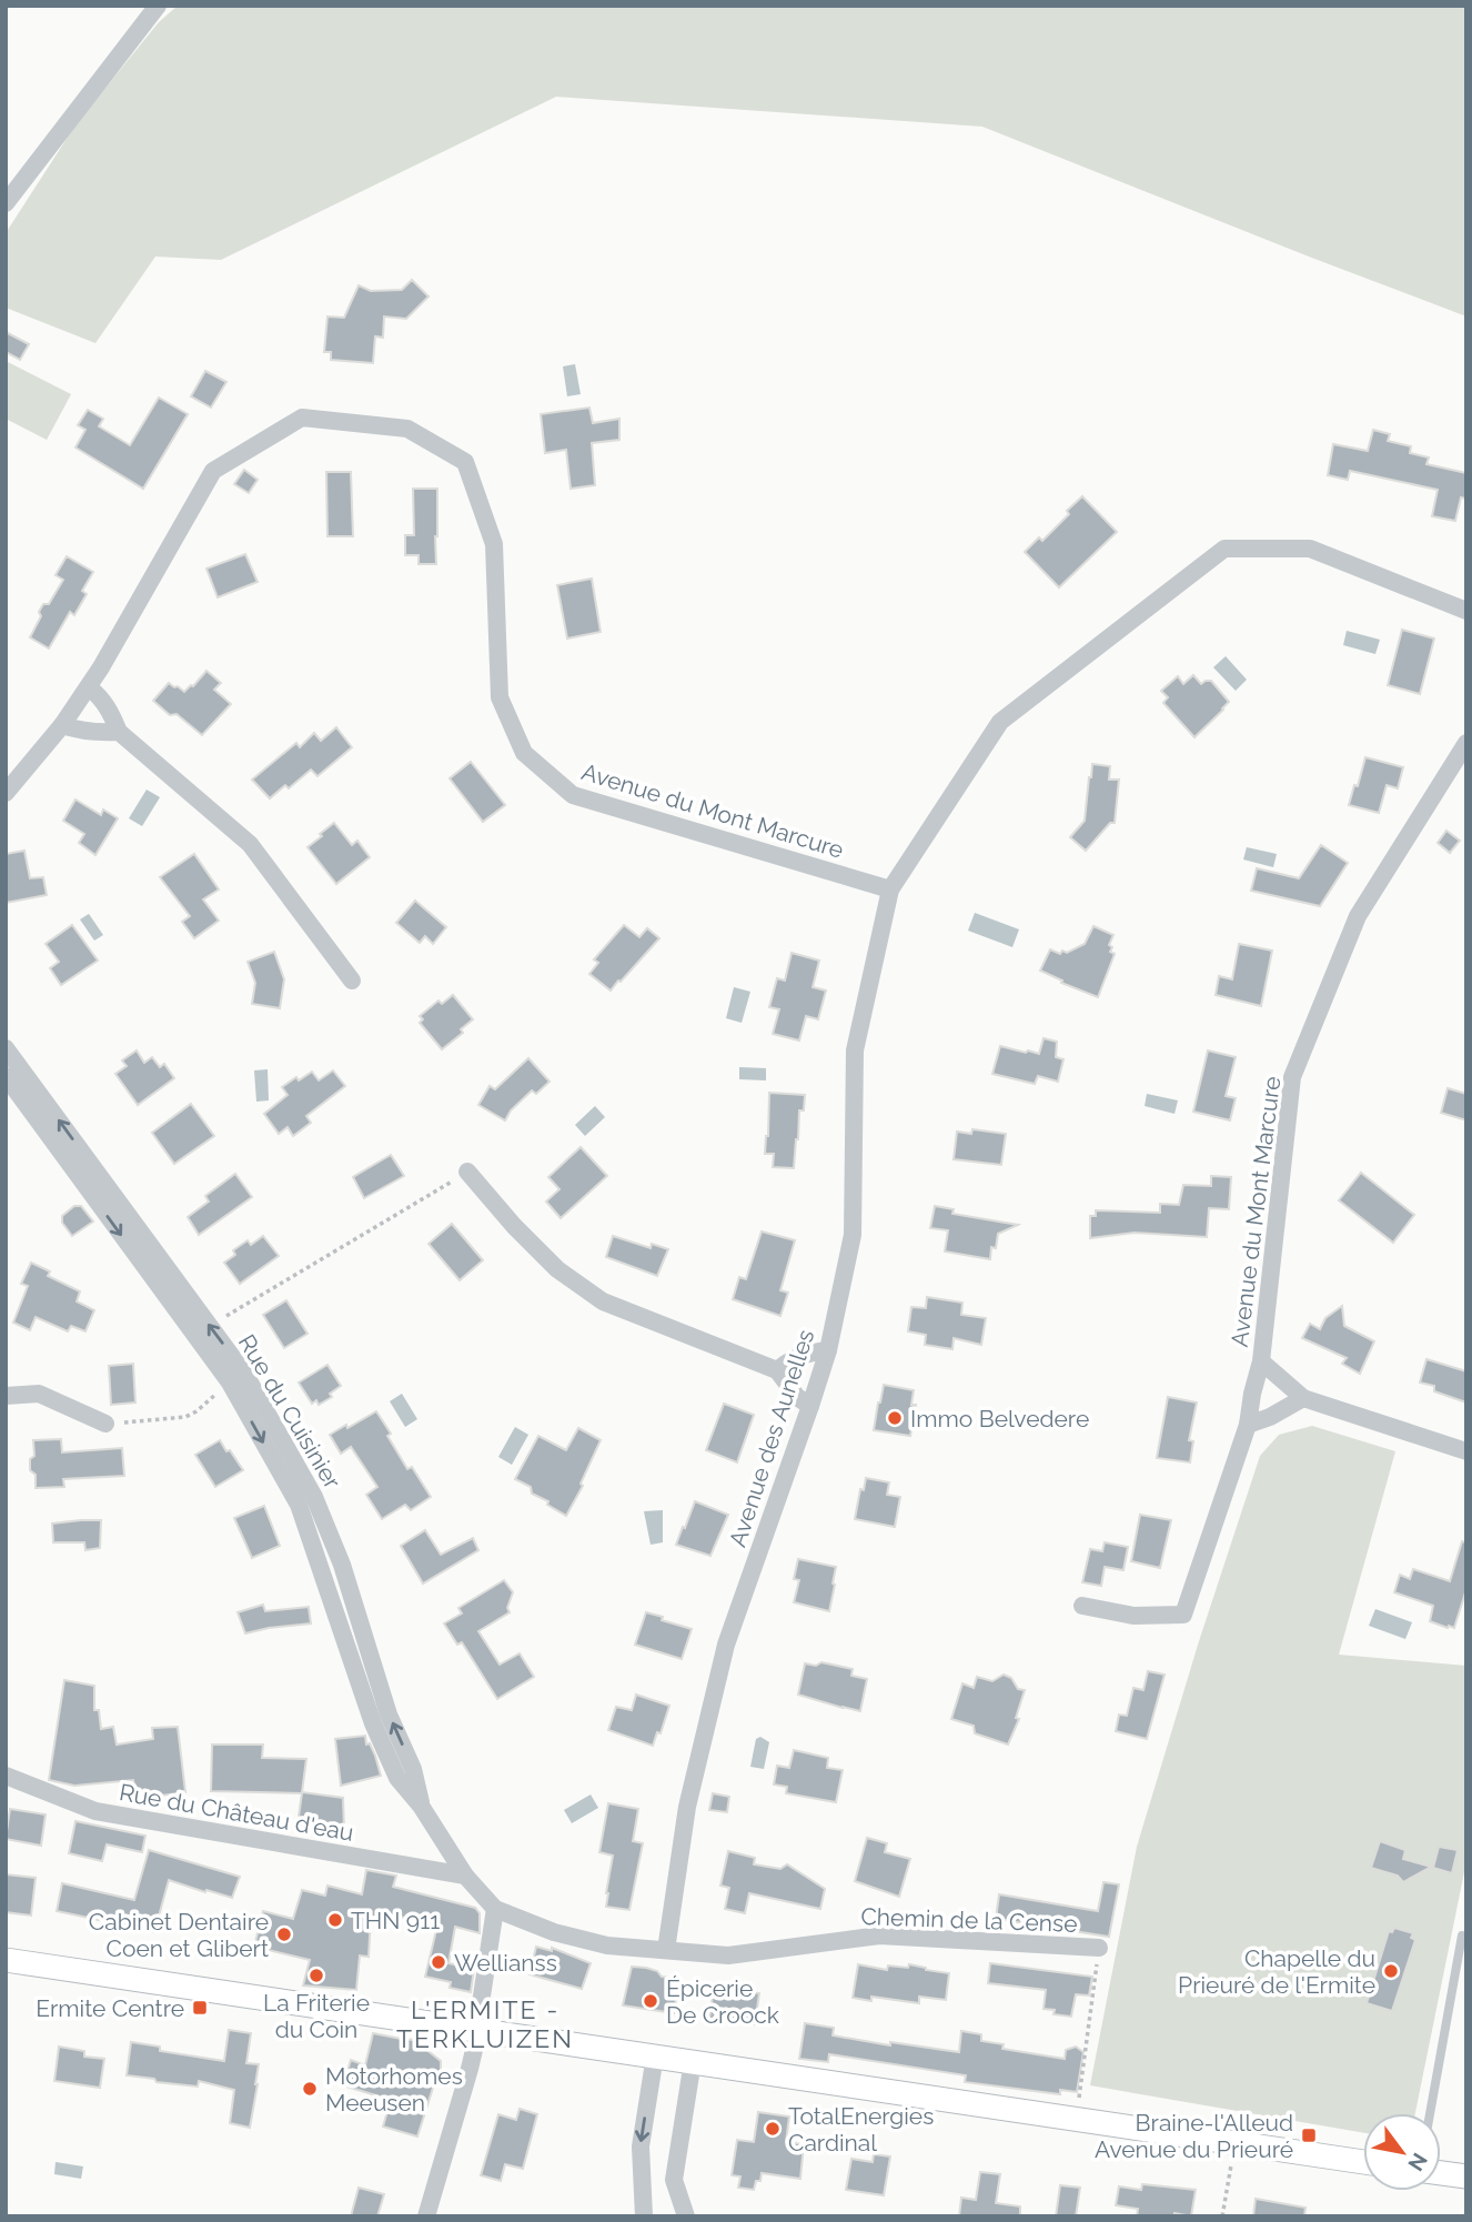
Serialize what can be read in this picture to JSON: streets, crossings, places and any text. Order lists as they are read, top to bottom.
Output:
{
  "streets": {
    "street": [
      "Avenue du Mont Marcure",
      "Rue du Cuisinier",
      "Avenue des Aunelles",
      "Rue du Château d'eau",
      "Chemin de la Cense"
    ]
  },
  "crossings": [
    ["Avenue du Mont Marcure", "Avenue des Aunelles"],
    ["Rue du Cuisinier", "Rue du Château d'eau"],
    ["Rue du Cuisinier", "Chemin de la Cense"],
    ["Avenue des Aunelles", "Chemin de la Cense"]
  ],
  "districts": ["L'ERMITE - TERKLUIZEN"],
  "places": {
    "other": [
      "Immo Belvedere",
      "THN 911",
      "Cabinet Dentaire Coen et Glibert",
      "Wellianss",
      "Chapelle du Prieuré de l'Ermite",
      "La Friterie du Coin",
      "Épicerie De Croock",
      "Motorhomes Meeusen",
      "TotalEnergies Cardinal"
    ],
    "transit": ["Ermite Centre", "Braine-l'Alleud Avenue du Prieuré"]
  },
  "north": "bottom right"
}
